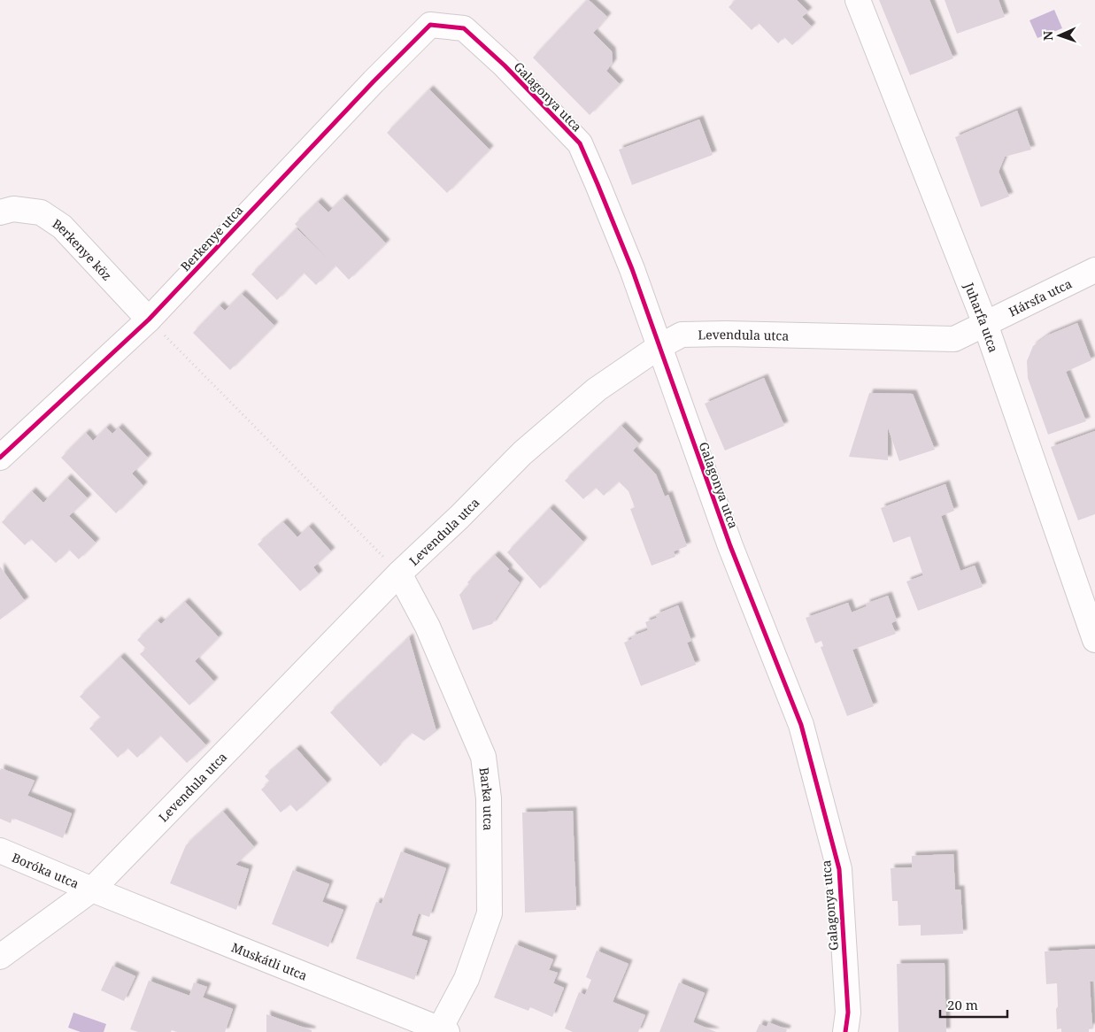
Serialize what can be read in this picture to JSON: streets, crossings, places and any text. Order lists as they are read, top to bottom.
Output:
{
  "streets": {
    "street": [
      "Galagonya utca",
      "Berkenye utca",
      "Berkenye köz",
      "Hársfa utca",
      "Juharfa utca",
      "Levendula utca",
      "Barka utca",
      "Boróka utca",
      "Muskátli utca"
    ]
  },
  "crossings": [
    ["Galagonya utca", "Berkenye utca"],
    ["Galagonya utca", "Levendula utca"],
    ["Berkenye utca", "Berkenye köz"],
    ["Hársfa utca", "Juharfa utca"],
    ["Hársfa utca", "Levendula utca"],
    ["Juharfa utca", "Levendula utca"],
    ["Levendula utca", "Barka utca"],
    ["Levendula utca", "Boróka utca"],
    ["Levendula utca", "Muskátli utca"],
    ["Barka utca", "Muskátli utca"],
    ["Boróka utca", "Muskátli utca"]
  ],
  "scale_bar": "20 m",
  "north": "left"
}
